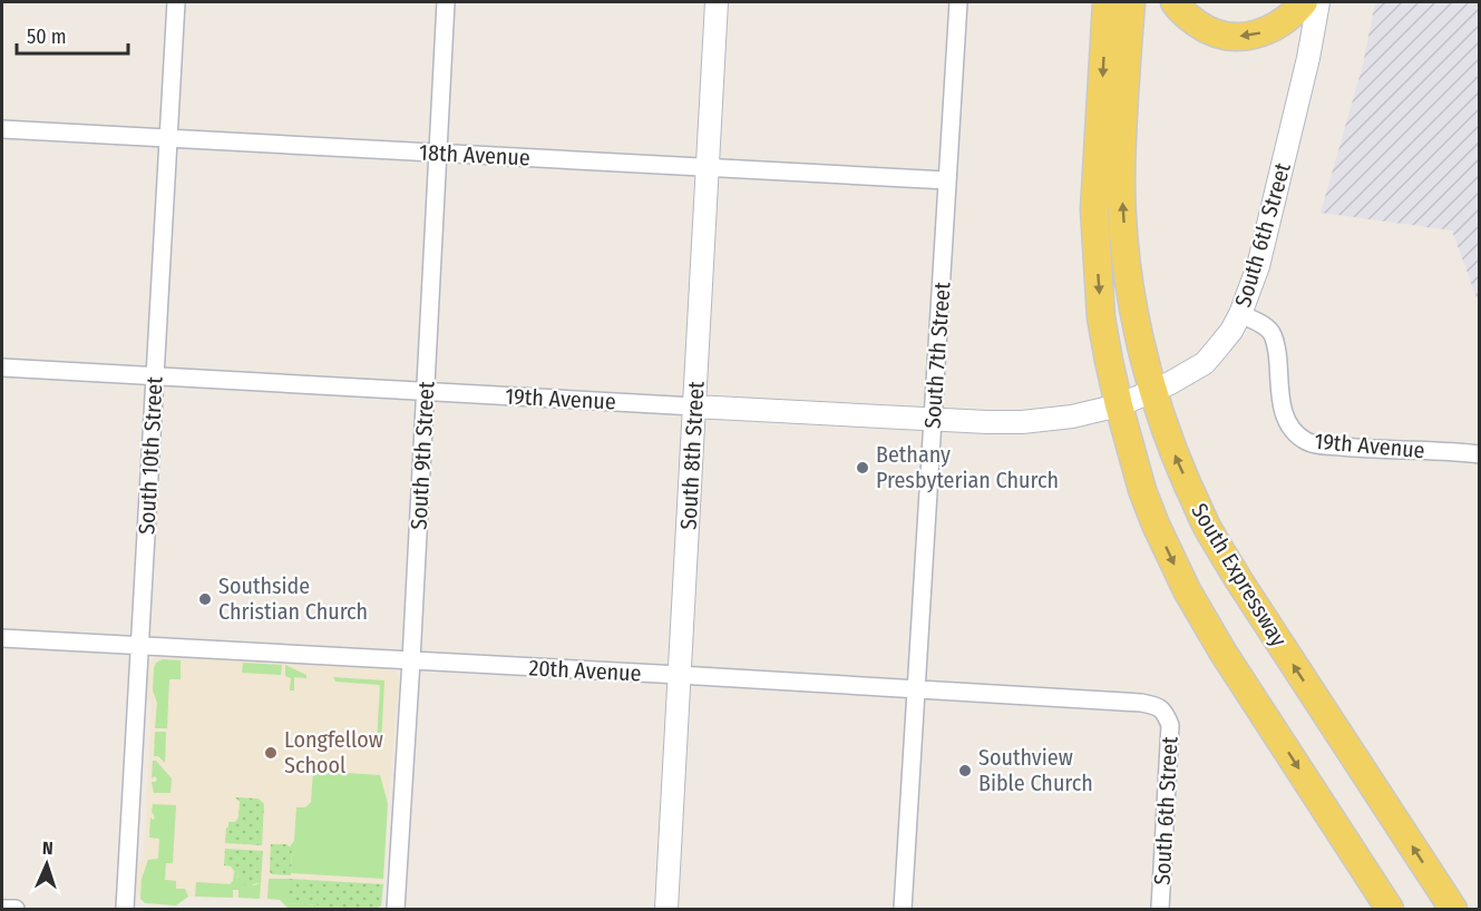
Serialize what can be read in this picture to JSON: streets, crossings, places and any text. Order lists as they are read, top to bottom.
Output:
{
  "streets": {
    "main road": ["South Expressway"],
    "street": [
      "18th Avenue",
      "South 6th Street",
      "South 7th Street",
      "19th Avenue",
      "South 10th Street",
      "South 9th Street",
      "South 8th Street",
      "20th Avenue"
    ]
  },
  "crossings": [
    ["18th Avenue", "South 7th Street"],
    ["18th Avenue", "South 10th Street"],
    ["18th Avenue", "South 9th Street"],
    ["18th Avenue", "South 8th Street"],
    ["South 6th Street", "19th Avenue"],
    ["South 6th Street", "South Expressway"],
    ["South 6th Street", "20th Avenue"],
    ["South 7th Street", "19th Avenue"],
    ["South 7th Street", "20th Avenue"],
    ["19th Avenue", "South 10th Street"],
    ["19th Avenue", "South 9th Street"],
    ["19th Avenue", "South 8th Street"],
    ["South 10th Street", "20th Avenue"],
    ["South 9th Street", "20th Avenue"],
    ["South 8th Street", "20th Avenue"]
  ],
  "places": [
    "Bethany Presbyterian Church",
    "Southside Christian Church",
    "Longfellow School",
    "Southview Bible Church"
  ],
  "scale_bar": "50 m",
  "north": "top"
}
